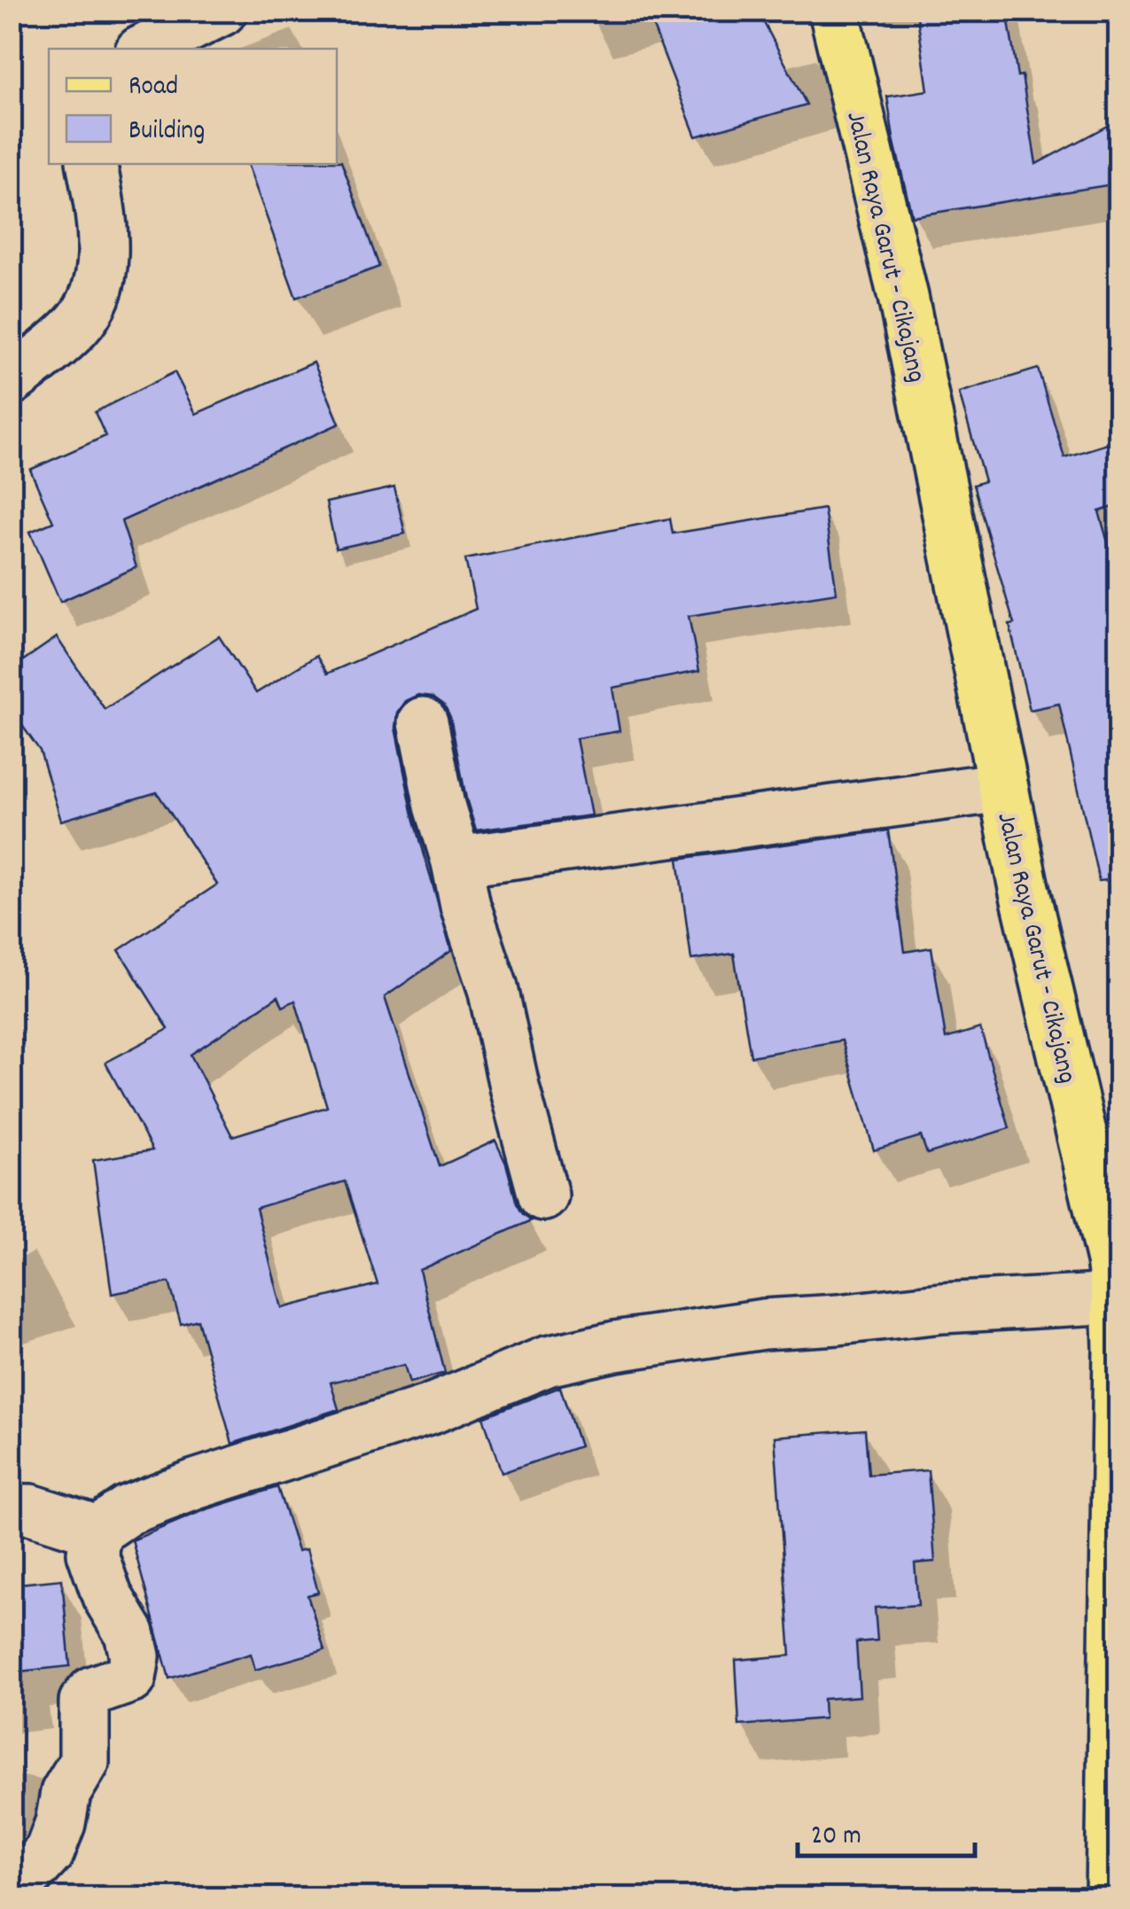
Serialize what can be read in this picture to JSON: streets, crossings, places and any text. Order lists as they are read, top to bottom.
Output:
{
  "streets": {
    "main road": ["Jalan Raya Garut - Cikajang"]
  },
  "legend": ["Road", "Building"],
  "scale_bar": "20 m"
}
